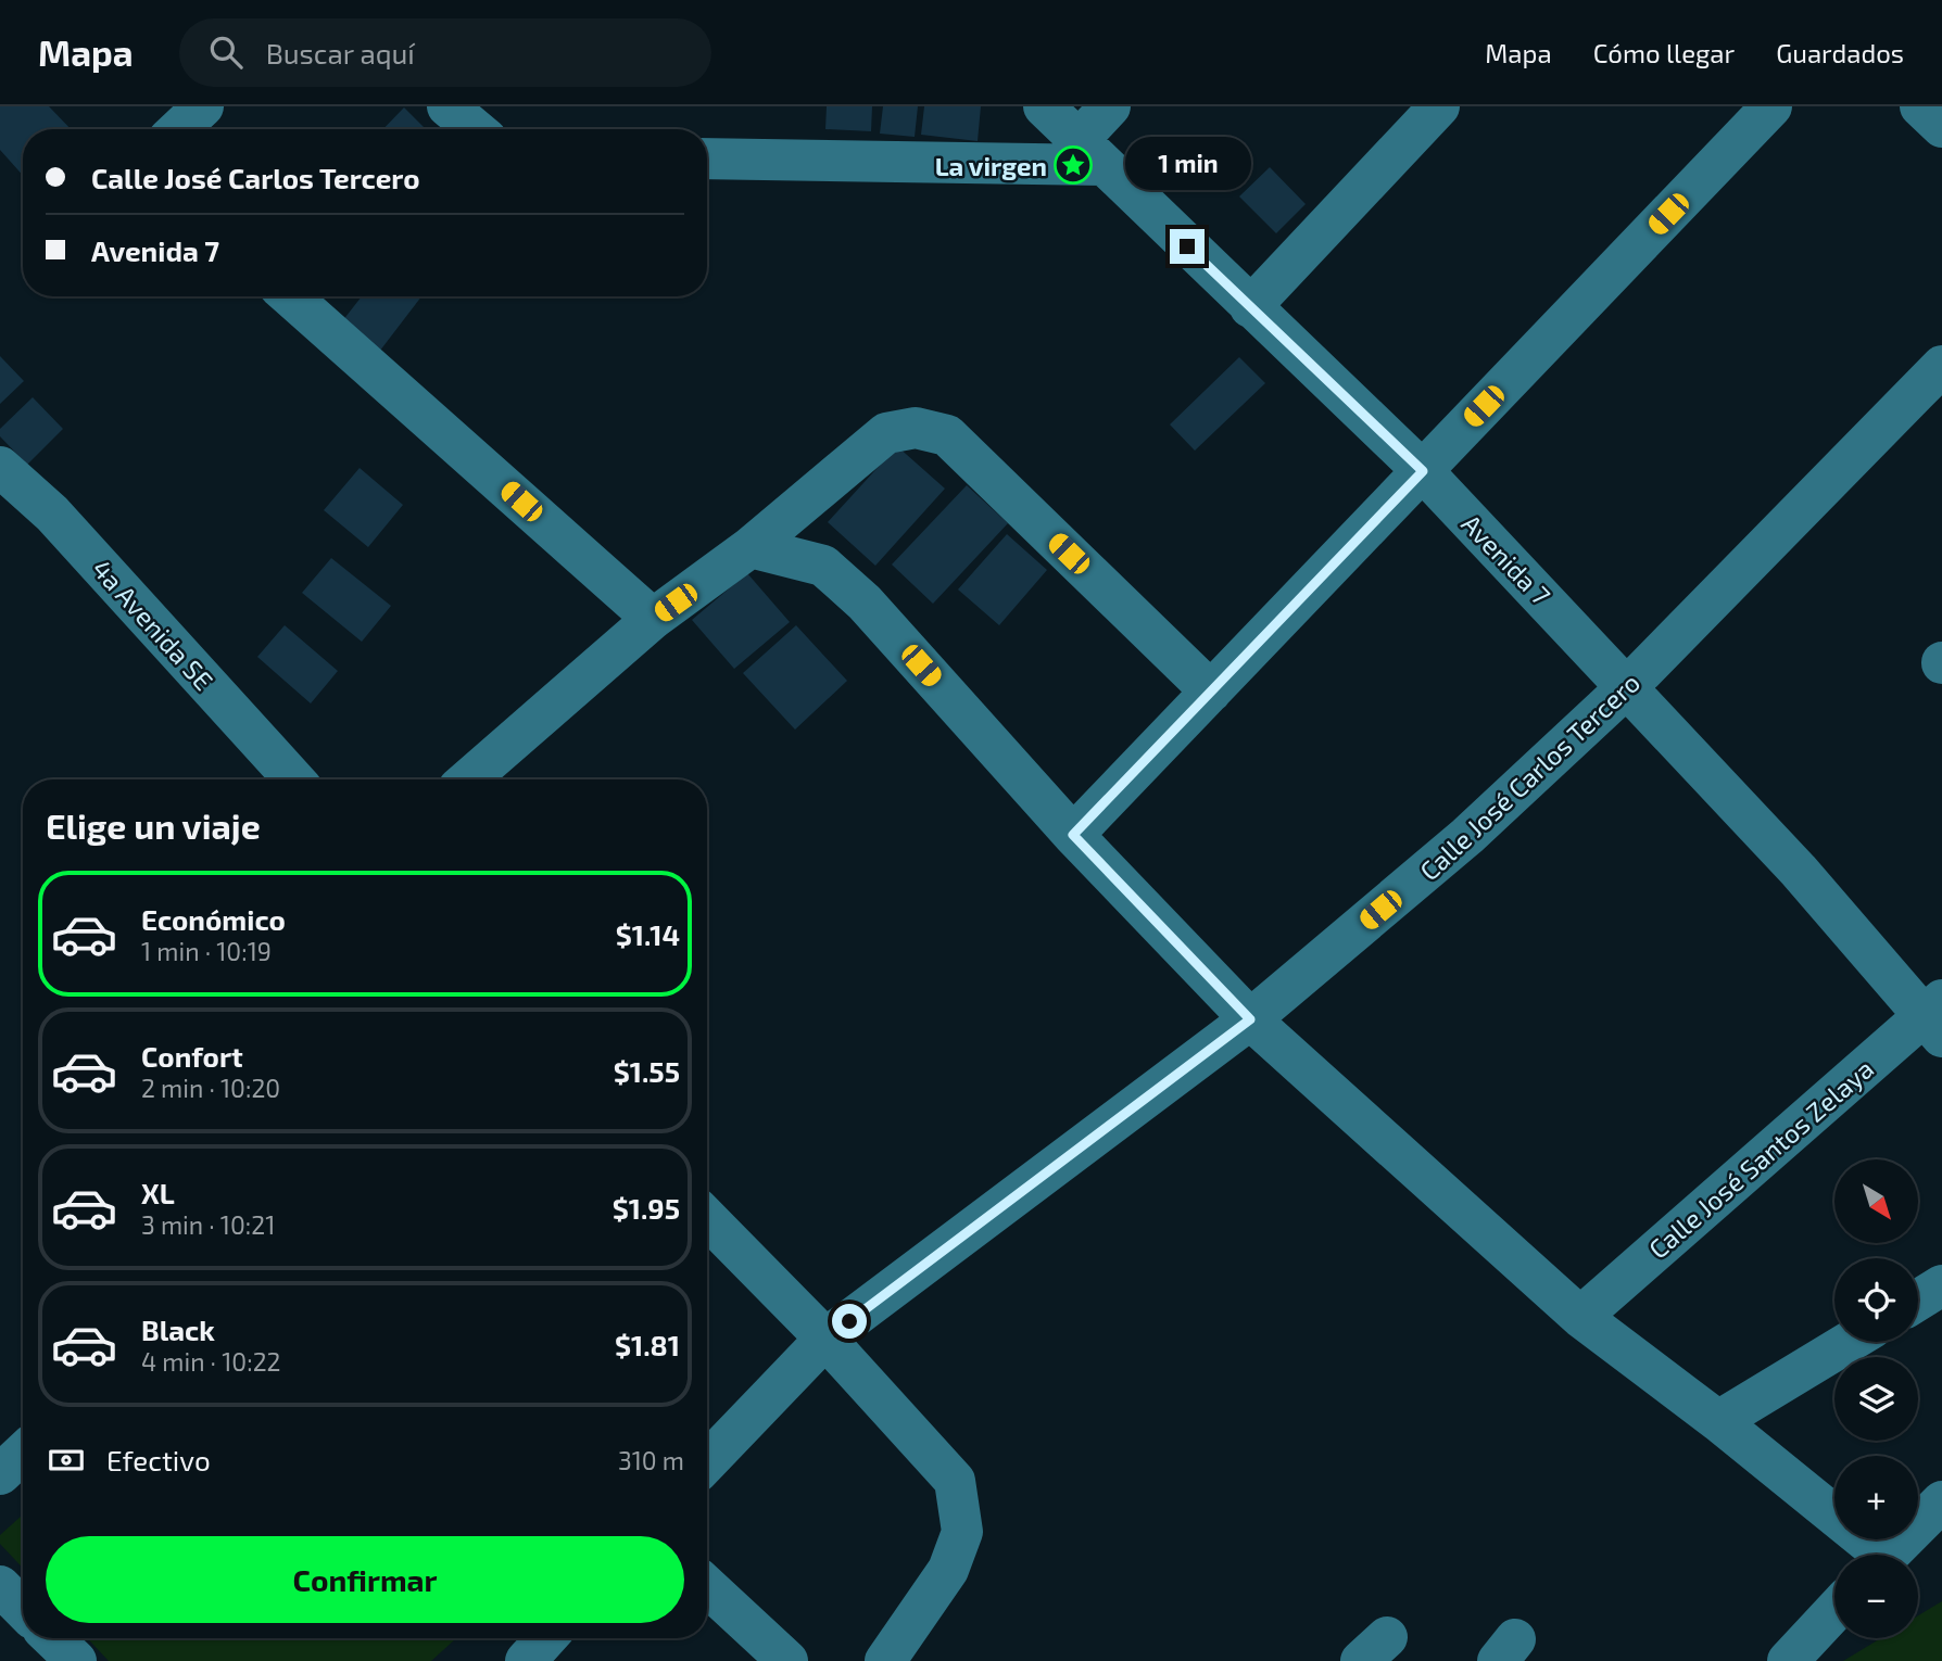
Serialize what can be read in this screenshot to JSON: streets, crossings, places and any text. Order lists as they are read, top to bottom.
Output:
{
  "streets": {
    "street": [
      "Avenida 7",
      "4a Avenida SE",
      "Calle José Carlos Tercero",
      "Calle José Santos Zelaya"
    ]
  },
  "crossings": [
    ["Avenida 7", "Calle José Carlos Tercero"],
    ["Avenida 7", "Calle José Santos Zelaya"]
  ],
  "places": {
    "place": ["La virgen"]
  },
  "north": "bottom right",
  "page": {
    "header": "Mapa",
    "search": "Buscar aquí",
    "nav": ["Mapa", "Cómo llegar", "Guardados"],
    "banner": ["Calle José Carlos Tercero", "Avenida 7"],
    "bubble": "1 min",
    "heading": "Elige un viaje",
    "list": [
      {
        "name": "Económico",
        "note": "1 min · 10:19",
        "value": "$1.14"
      },
      {
        "name": "Confort",
        "note": "2 min · 10:20",
        "value": "$1.55"
      },
      {
        "name": "XL",
        "note": "3 min · 10:21",
        "value": "$1.95"
      },
      {
        "name": "Black",
        "note": "4 min · 10:22",
        "value": "$1.81"
      }
    ],
    "map_buttons": ["+", "−"],
    "pay": ["Efectivo", "310 m"],
    "buttons": "Confirmar"
  }
}
